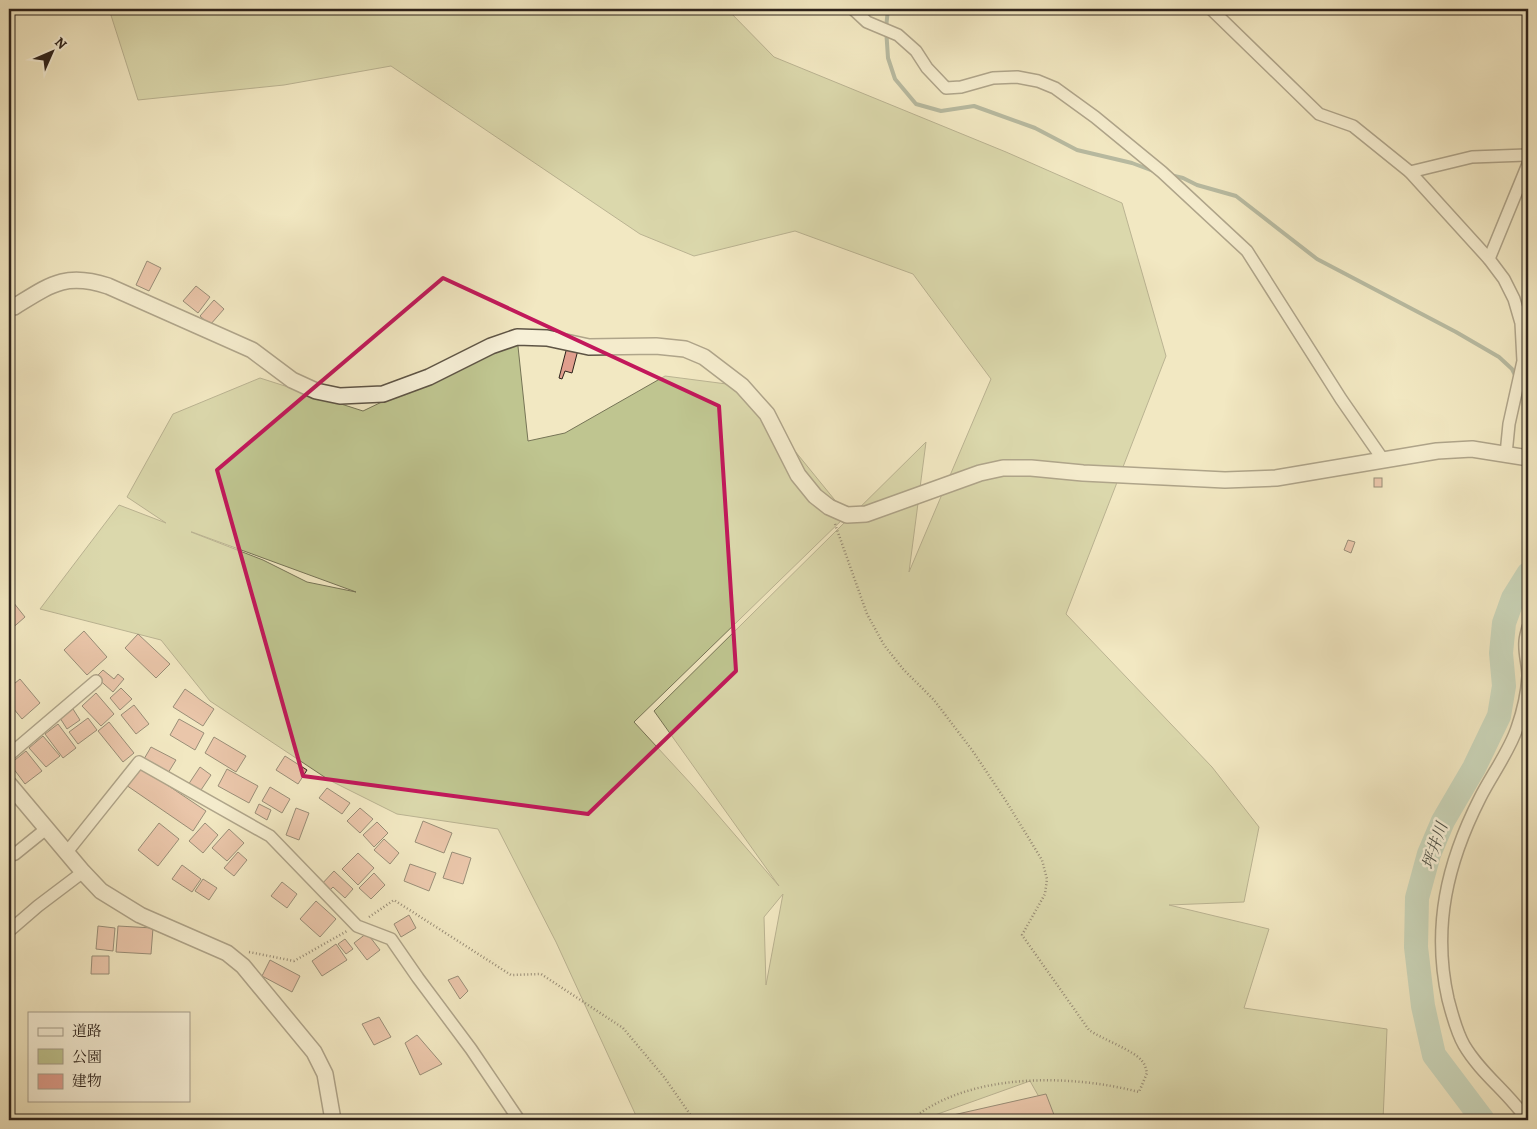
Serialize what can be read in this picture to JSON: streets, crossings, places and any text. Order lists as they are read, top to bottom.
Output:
{
  "water": ["坪井川"],
  "legend": ["道路", "公園", "建物"],
  "north": "top right"
}
